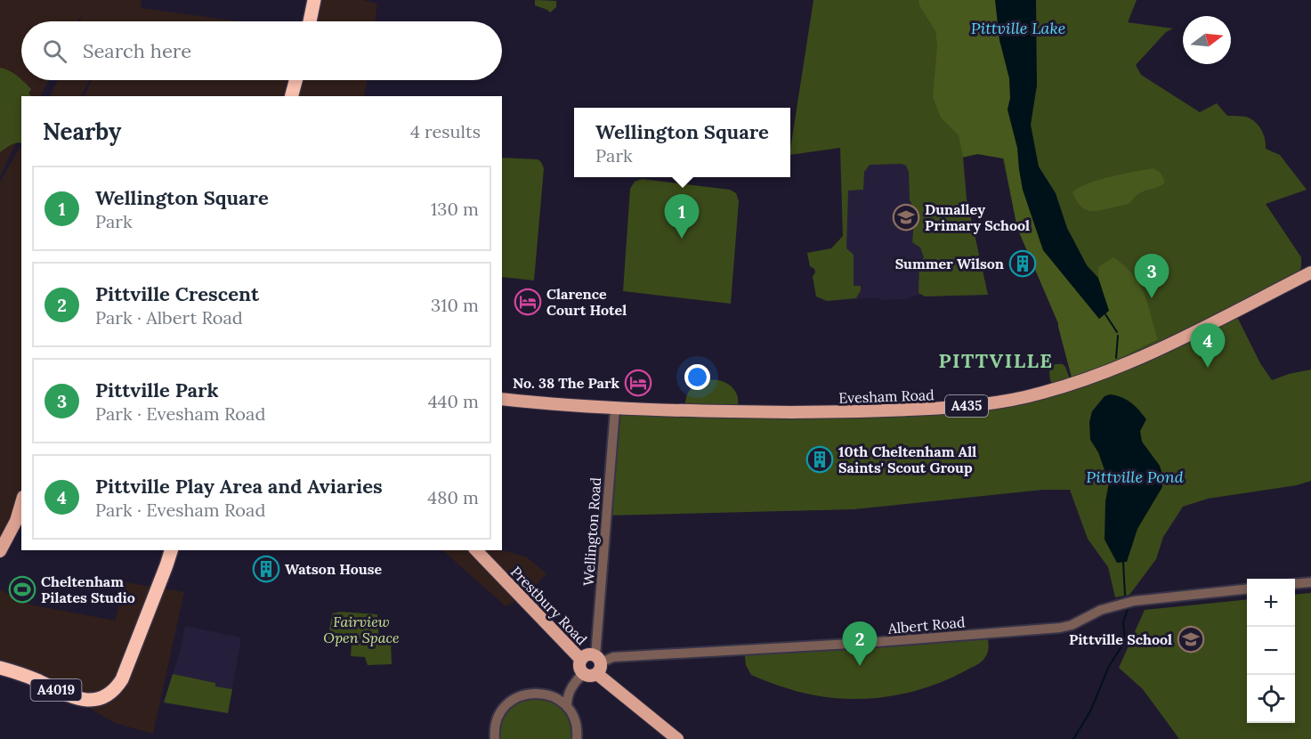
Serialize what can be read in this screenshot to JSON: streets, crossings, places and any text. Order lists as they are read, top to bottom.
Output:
{
  "streets": {
    "highway": ["A4019"],
    "main road": ["Evesham Road", "A435", "Prestbury Road"],
    "street": ["Wellington Road", "Albert Road"]
  },
  "crossings": [
    ["Evesham Road", "Wellington Road"],
    ["Wellington Road", "Albert Road"]
  ],
  "districts": ["PITTVILLE"],
  "water": ["Pittville Lake", "Pittville Pond"],
  "parks": ["Fairview Open Space"],
  "places": {
    "school or university": ["Dunalley Primary School", "Pittville School"],
    "building": ["Summer Wilson", "10th Cheltenham All Saints' Scout Group", "Watson House"],
    "hotel": ["Clarence Court Hotel", "No. 38 The Park"],
    "sports": ["Cheltenham Pilates Studio"]
  },
  "north": "right",
  "page": {
    "search": "Search here",
    "heading": ["Nearby", "4 results"],
    "popup": ["Wellington Square", "Park"],
    "list": [
      {
        "mark": "1",
        "name": "Wellington Square",
        "note": "Park",
        "value": "130 m"
      },
      {
        "mark": "2",
        "name": "Pittville Crescent",
        "note": "Park · Albert Road",
        "value": "310 m"
      },
      {
        "mark": "3",
        "name": "Pittville Park",
        "note": "Park · Evesham Road",
        "value": "440 m"
      },
      {
        "mark": "4",
        "name": "Pittville Play Area and Aviaries",
        "note": "Park · Evesham Road",
        "value": "480 m"
      }
    ],
    "pins": [
      "1",
      "3",
      "4",
      "2"
    ],
    "map_buttons": ["+", "−"]
  }
}
